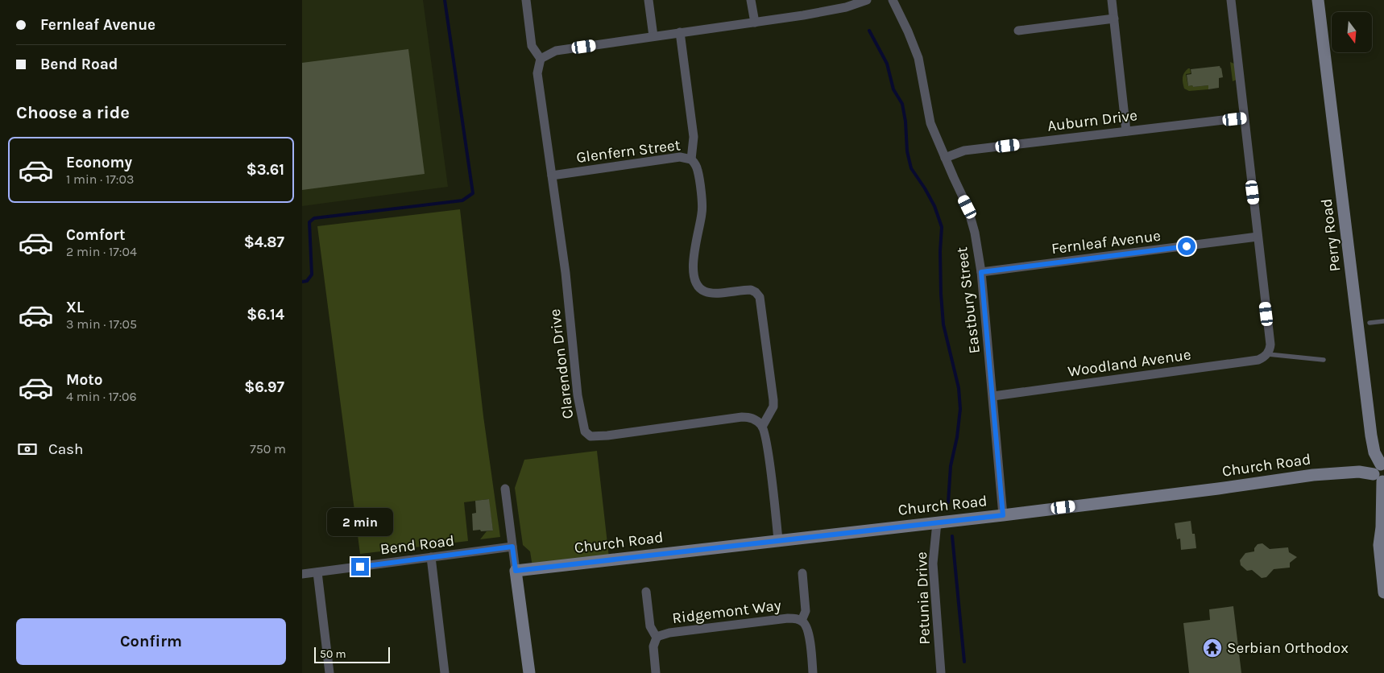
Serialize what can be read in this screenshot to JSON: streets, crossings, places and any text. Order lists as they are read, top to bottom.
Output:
{
  "streets": {
    "main road": ["Perry Road", "Church Road"],
    "street": [
      "Auburn Drive",
      "Glenfern Street",
      "Fernleaf Avenue",
      "Eastbury Street",
      "Woodland Avenue",
      "Clarendon Drive",
      "Bend Road",
      "Petunia Drive",
      "Ridgemont Way"
    ]
  },
  "crossings": [
    ["Auburn Drive", "Eastbury Street"],
    ["Glenfern Street", "Clarendon Drive"],
    ["Perry Road", "Church Road"],
    ["Fernleaf Avenue", "Eastbury Street"],
    ["Eastbury Street", "Woodland Avenue"],
    ["Eastbury Street", "Church Road"],
    ["Church Road", "Petunia Drive"]
  ],
  "places": {
    "temple": ["Serbian Orthodox"]
  },
  "scale_bar": "50 m",
  "north": "bottom",
  "page": {
    "banner": ["Fernleaf Avenue", "Bend Road"],
    "heading": "Choose a ride",
    "list": [
      {
        "name": "Economy",
        "note": "1 min · 17:03",
        "value": "$3.61"
      },
      {
        "name": "Comfort",
        "note": "2 min · 17:04",
        "value": "$4.87"
      },
      {
        "name": "XL",
        "note": "3 min · 17:05",
        "value": "$6.14"
      },
      {
        "name": "Moto",
        "note": "4 min · 17:06",
        "value": "$6.97"
      }
    ],
    "pay": ["Cash", "750 m"],
    "bubble": "2 min",
    "buttons": "Confirm",
    "scale": "50 m"
  }
}
